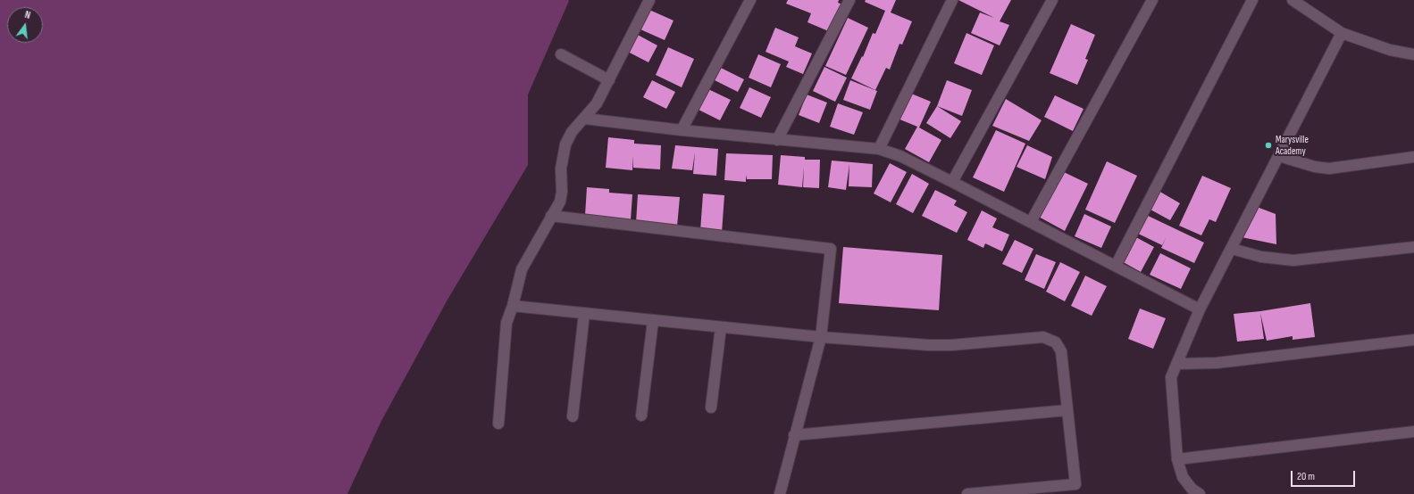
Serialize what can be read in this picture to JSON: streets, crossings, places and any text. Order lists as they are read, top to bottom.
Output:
{
  "places": ["Marysville Academy"],
  "scale_bar": "20 m",
  "north": "top"
}
